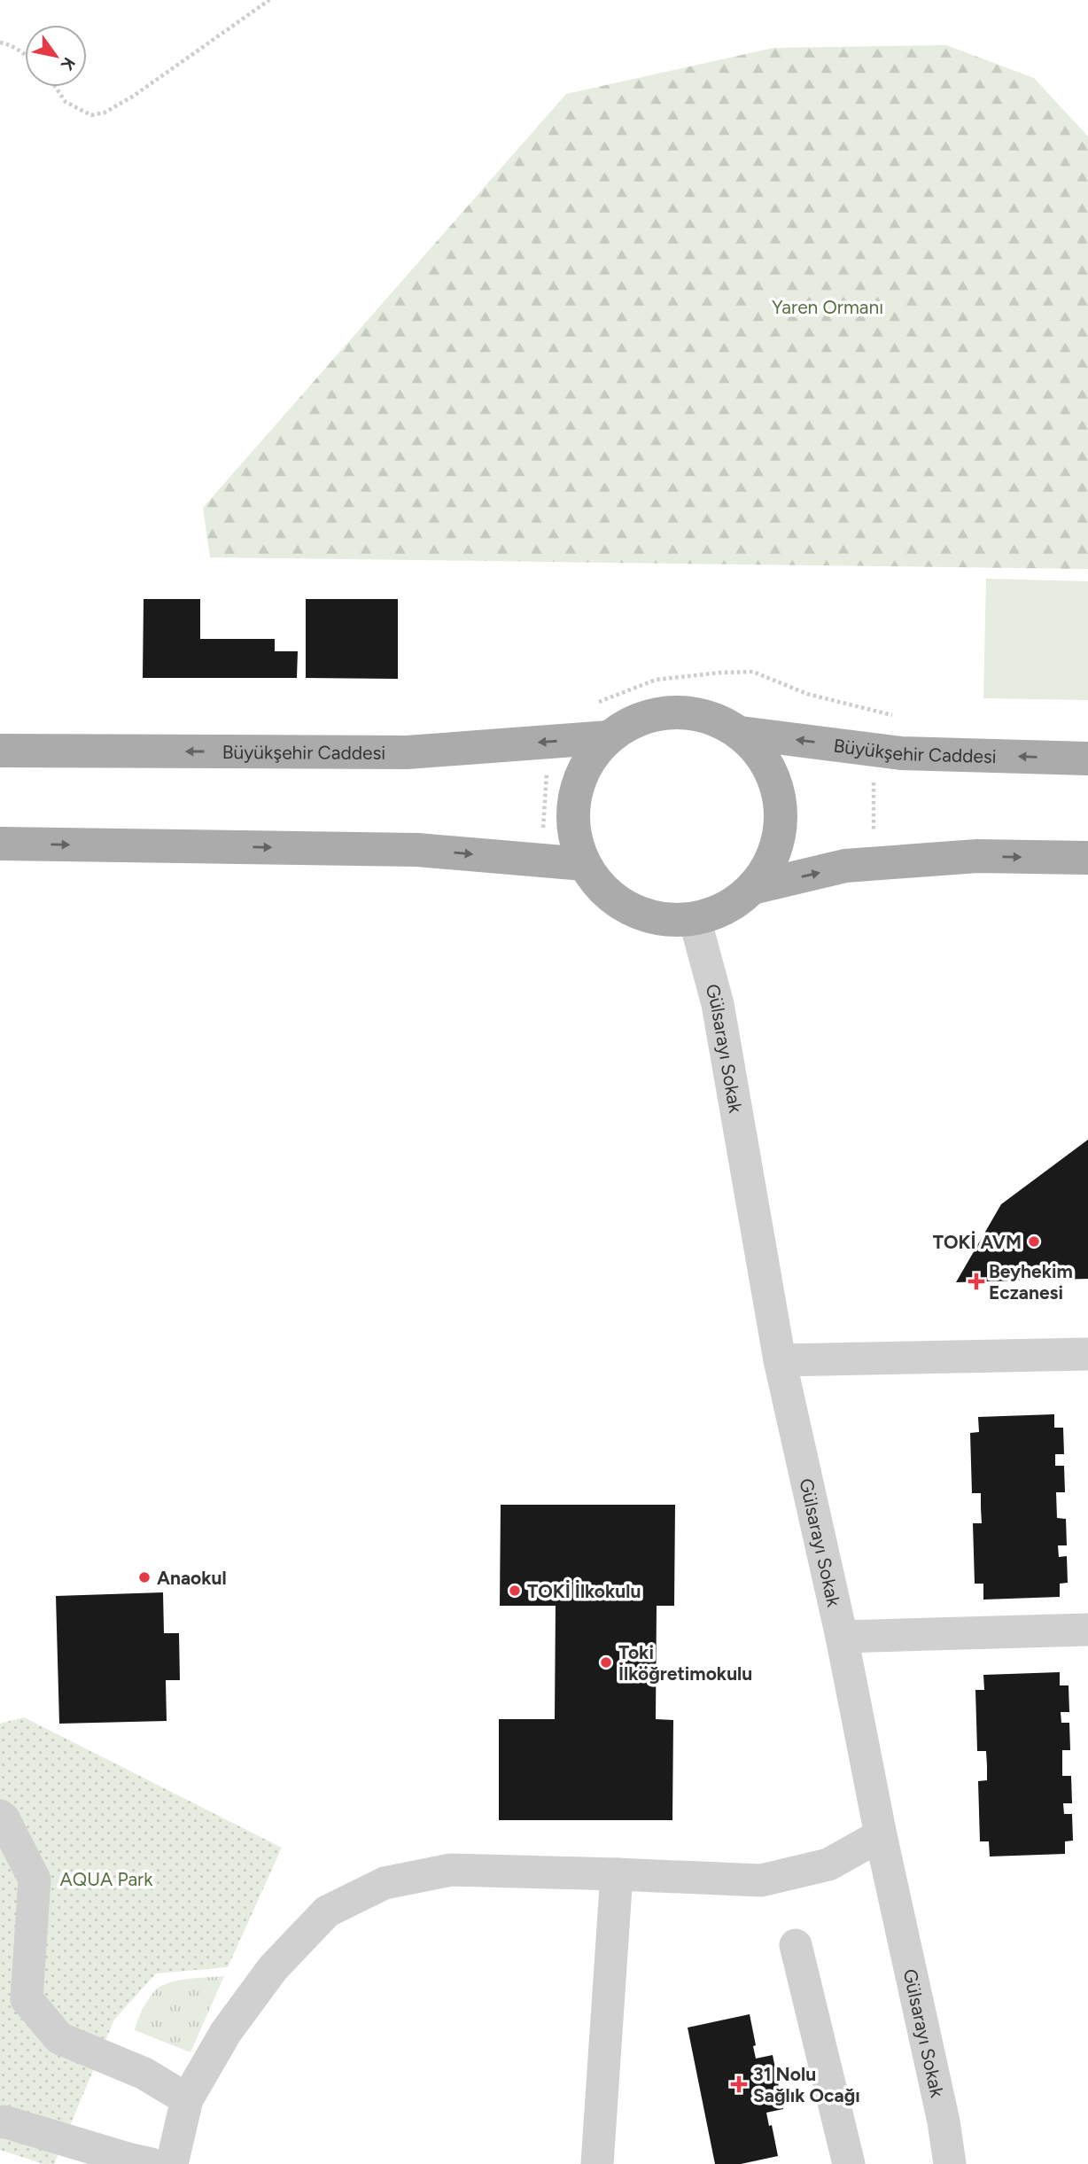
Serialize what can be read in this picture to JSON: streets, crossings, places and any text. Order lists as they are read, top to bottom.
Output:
{
  "streets": {
    "main road": ["Büyükşehir Caddesi"],
    "street": ["Gülsarayı Sokak"]
  },
  "crossings": [
    ["Büyükşehir Caddesi", "Gülsarayı Sokak"]
  ],
  "parks": ["Yaren Ormanı", "AQUA Park"],
  "places": {
    "other": [
      "TOKİ AVM",
      "Anaokul",
      "TOKİ İlkokulu",
      "Toki İlköğretimokulu"
    ],
    "health": ["Beyhekim Eczanesi", "31 Nolu Sağlık Ocağı"]
  },
  "north": "bottom right"
}
